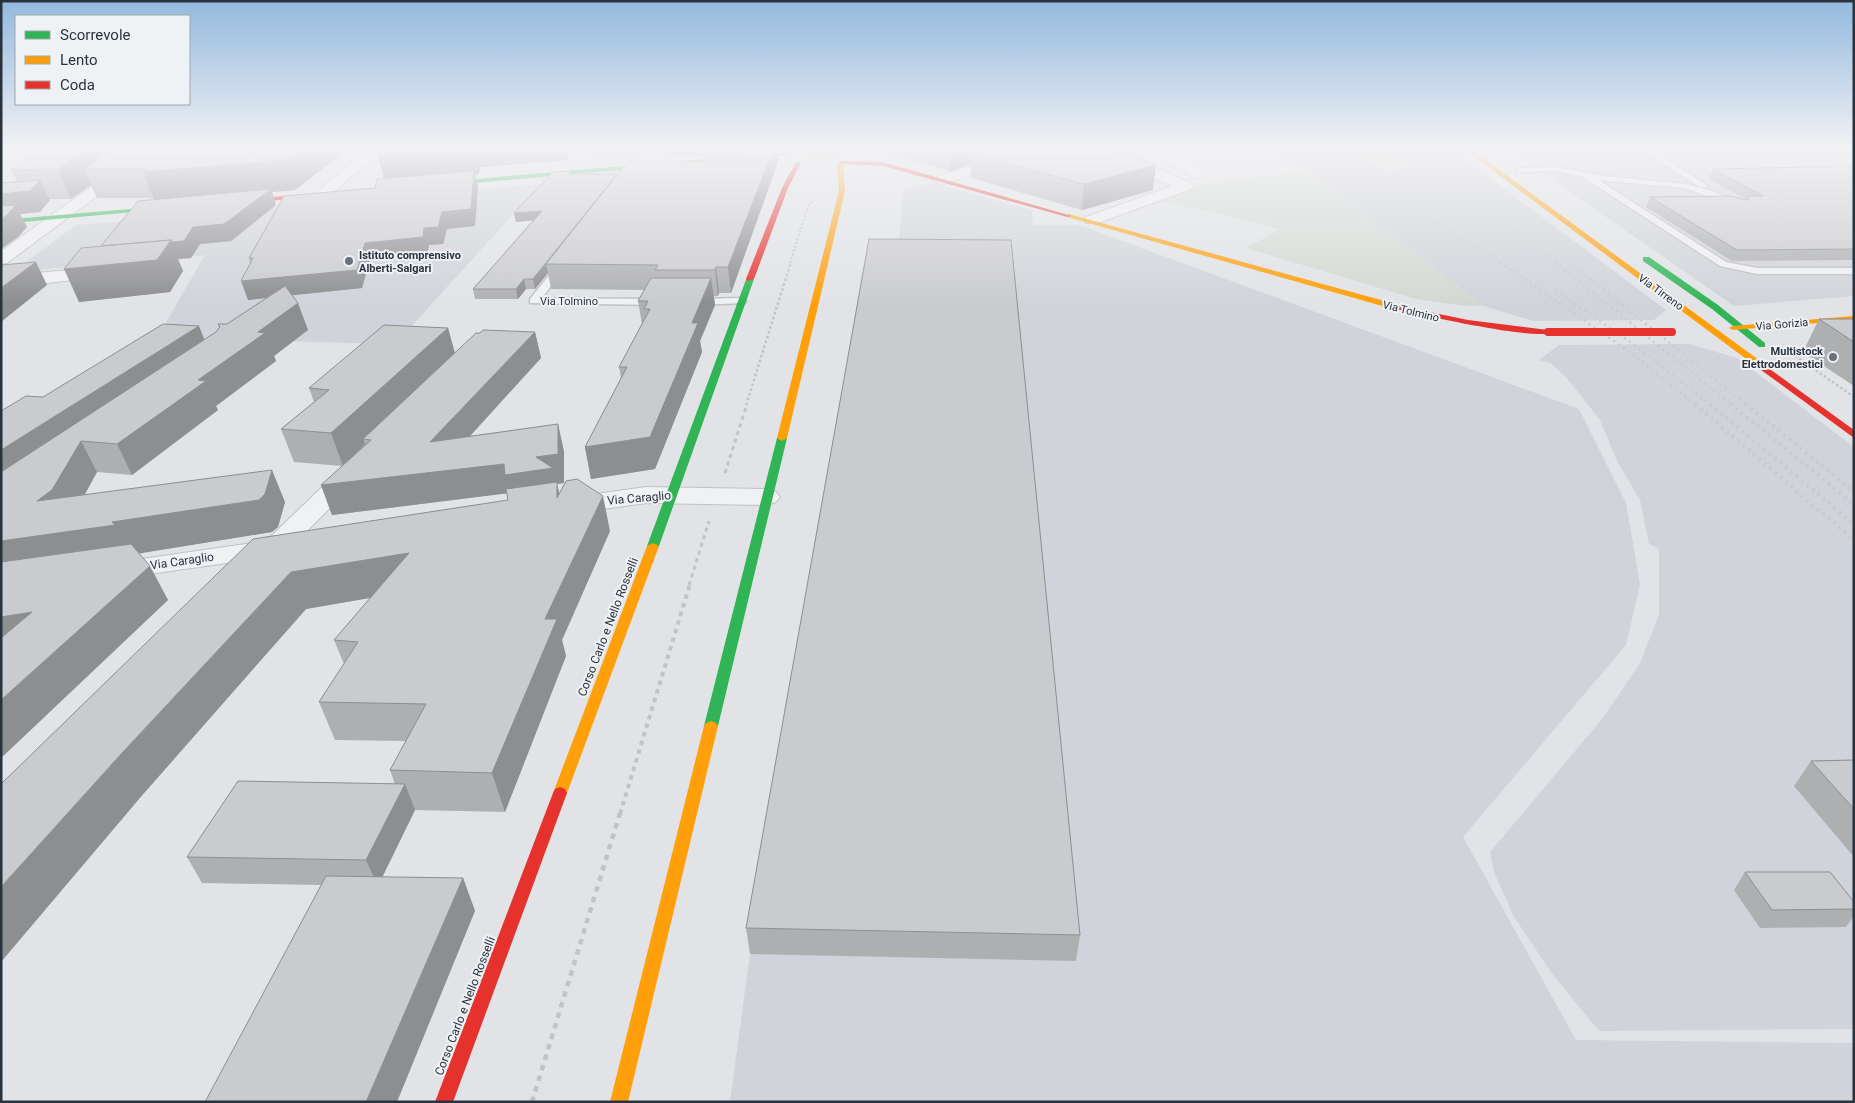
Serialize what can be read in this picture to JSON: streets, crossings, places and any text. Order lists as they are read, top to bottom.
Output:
{
  "streets": {
    "street": [
      "Via Tirreno",
      "Via Tolmino",
      "Via Gorizia",
      "Via Caraglio",
      "Corso Carlo e Nello Rosselli"
    ]
  },
  "crossings": [
    ["Via Tirreno", "Via Gorizia"],
    ["Via Tolmino", "Corso Carlo e Nello Rosselli"],
    ["Via Caraglio", "Corso Carlo e Nello Rosselli"]
  ],
  "places": ["Istituto comprensivo Alberti-Salgari", "Multistock Elettrodomestici"],
  "legend": ["Scorrevole", "Lento", "Coda"]
}
